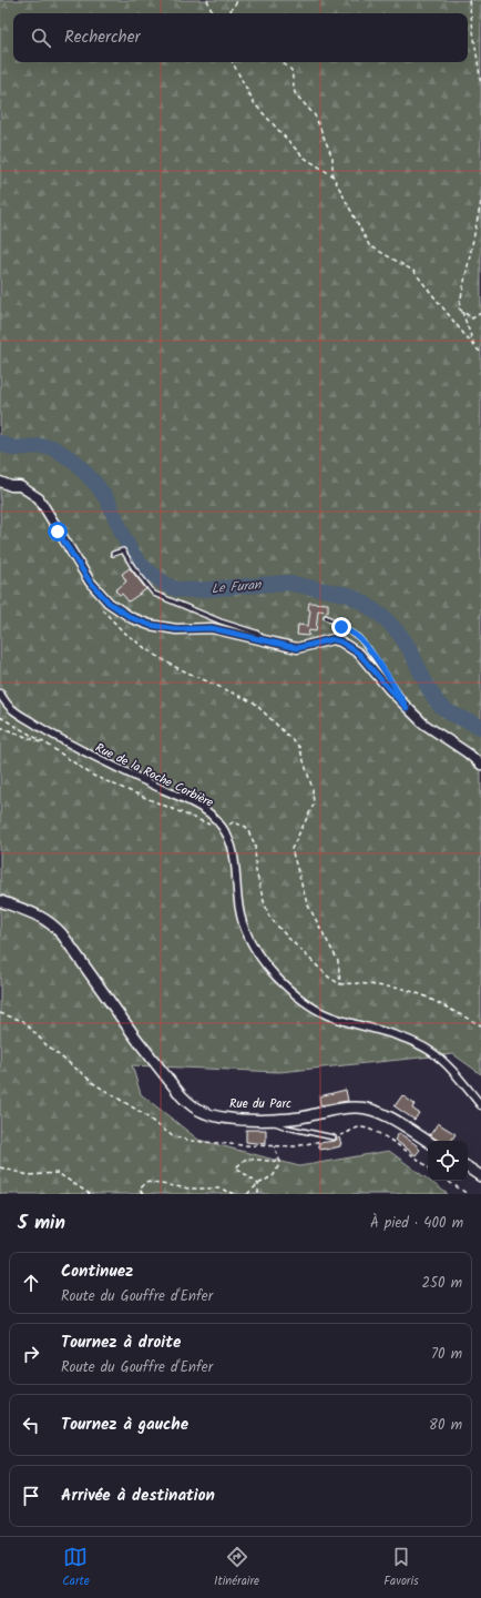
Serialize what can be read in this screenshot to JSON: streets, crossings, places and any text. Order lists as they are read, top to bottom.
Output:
{
  "streets": {
    "main road": ["Rue du Parc"],
    "street": ["Rue de la Roche Corbière"]
  },
  "water": ["Le Furan"],
  "page": {
    "search": "Rechercher",
    "heading": ["5 min", "À pied · 400 m"],
    "list": [
      ["Continuez", "Route du Gouffre d'Enfer", "250 m"],
      ["Tournez à droite", "Route du Gouffre d'Enfer", "70 m"],
      ["Tournez à gauche", "80 m"],
      "Arrivée à destination"
    ],
    "nav": ["Carte", "Itinéraire", "Favoris"]
  }
}
